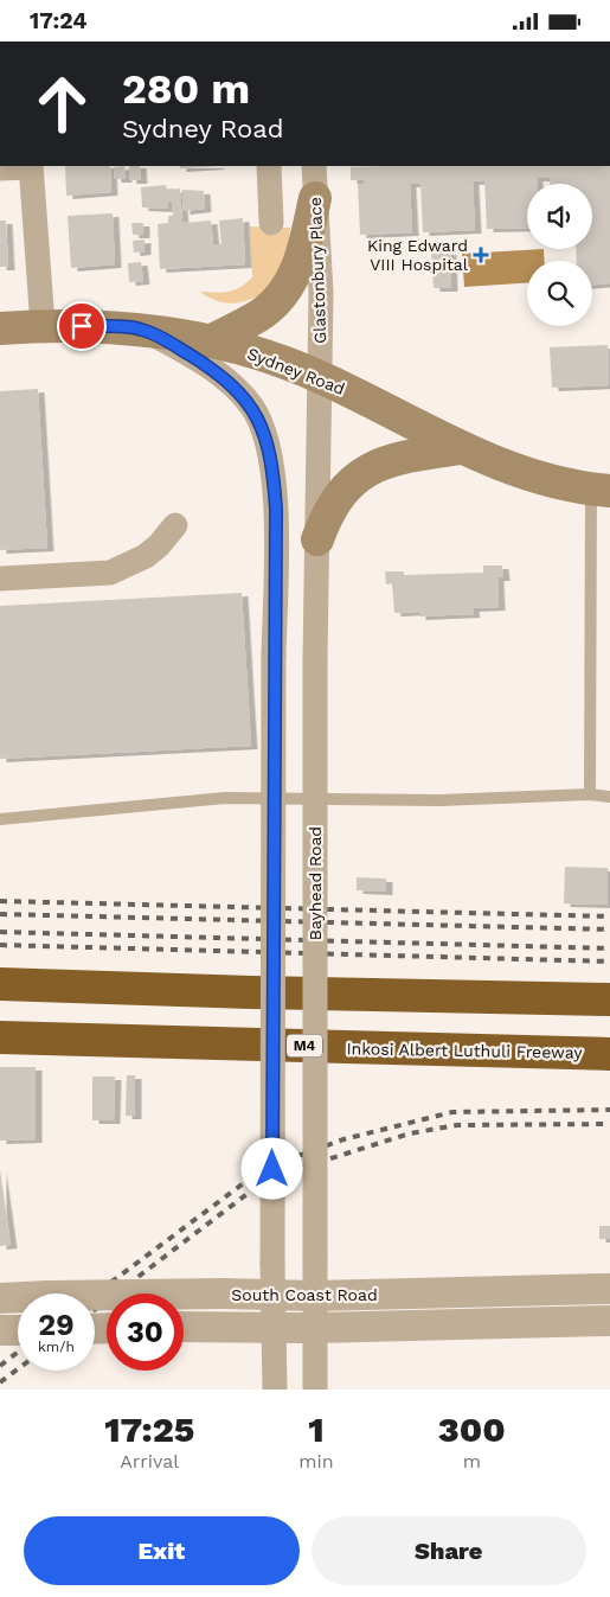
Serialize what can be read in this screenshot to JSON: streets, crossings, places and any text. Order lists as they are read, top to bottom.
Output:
{
  "streets": {
    "highway": ["M4", "Inkosi Albert Luthuli Freeway"],
    "main road": ["Sydney Road"],
    "street": ["Glastonbury Place", "Bayhead Road", "South Coast Road"]
  },
  "crossings": [
    ["Glastonbury Place", "Sydney Road"],
    ["Glastonbury Place", "Bayhead Road"],
    ["Sydney Road", "Bayhead Road"],
    ["Bayhead Road", "South Coast Road"]
  ],
  "places": {
    "health": ["King Edward VIII Hospital"]
  },
  "page": {
    "status": "17:24",
    "turn": ["280 m", "Sydney Road"],
    "speed": "29 km/h",
    "limit": "30",
    "eta": [
      "17:25",
      "Arrival",
      "1",
      "min",
      "300",
      "m"
    ],
    "buttons": ["Exit", "Share"]
  }
}
